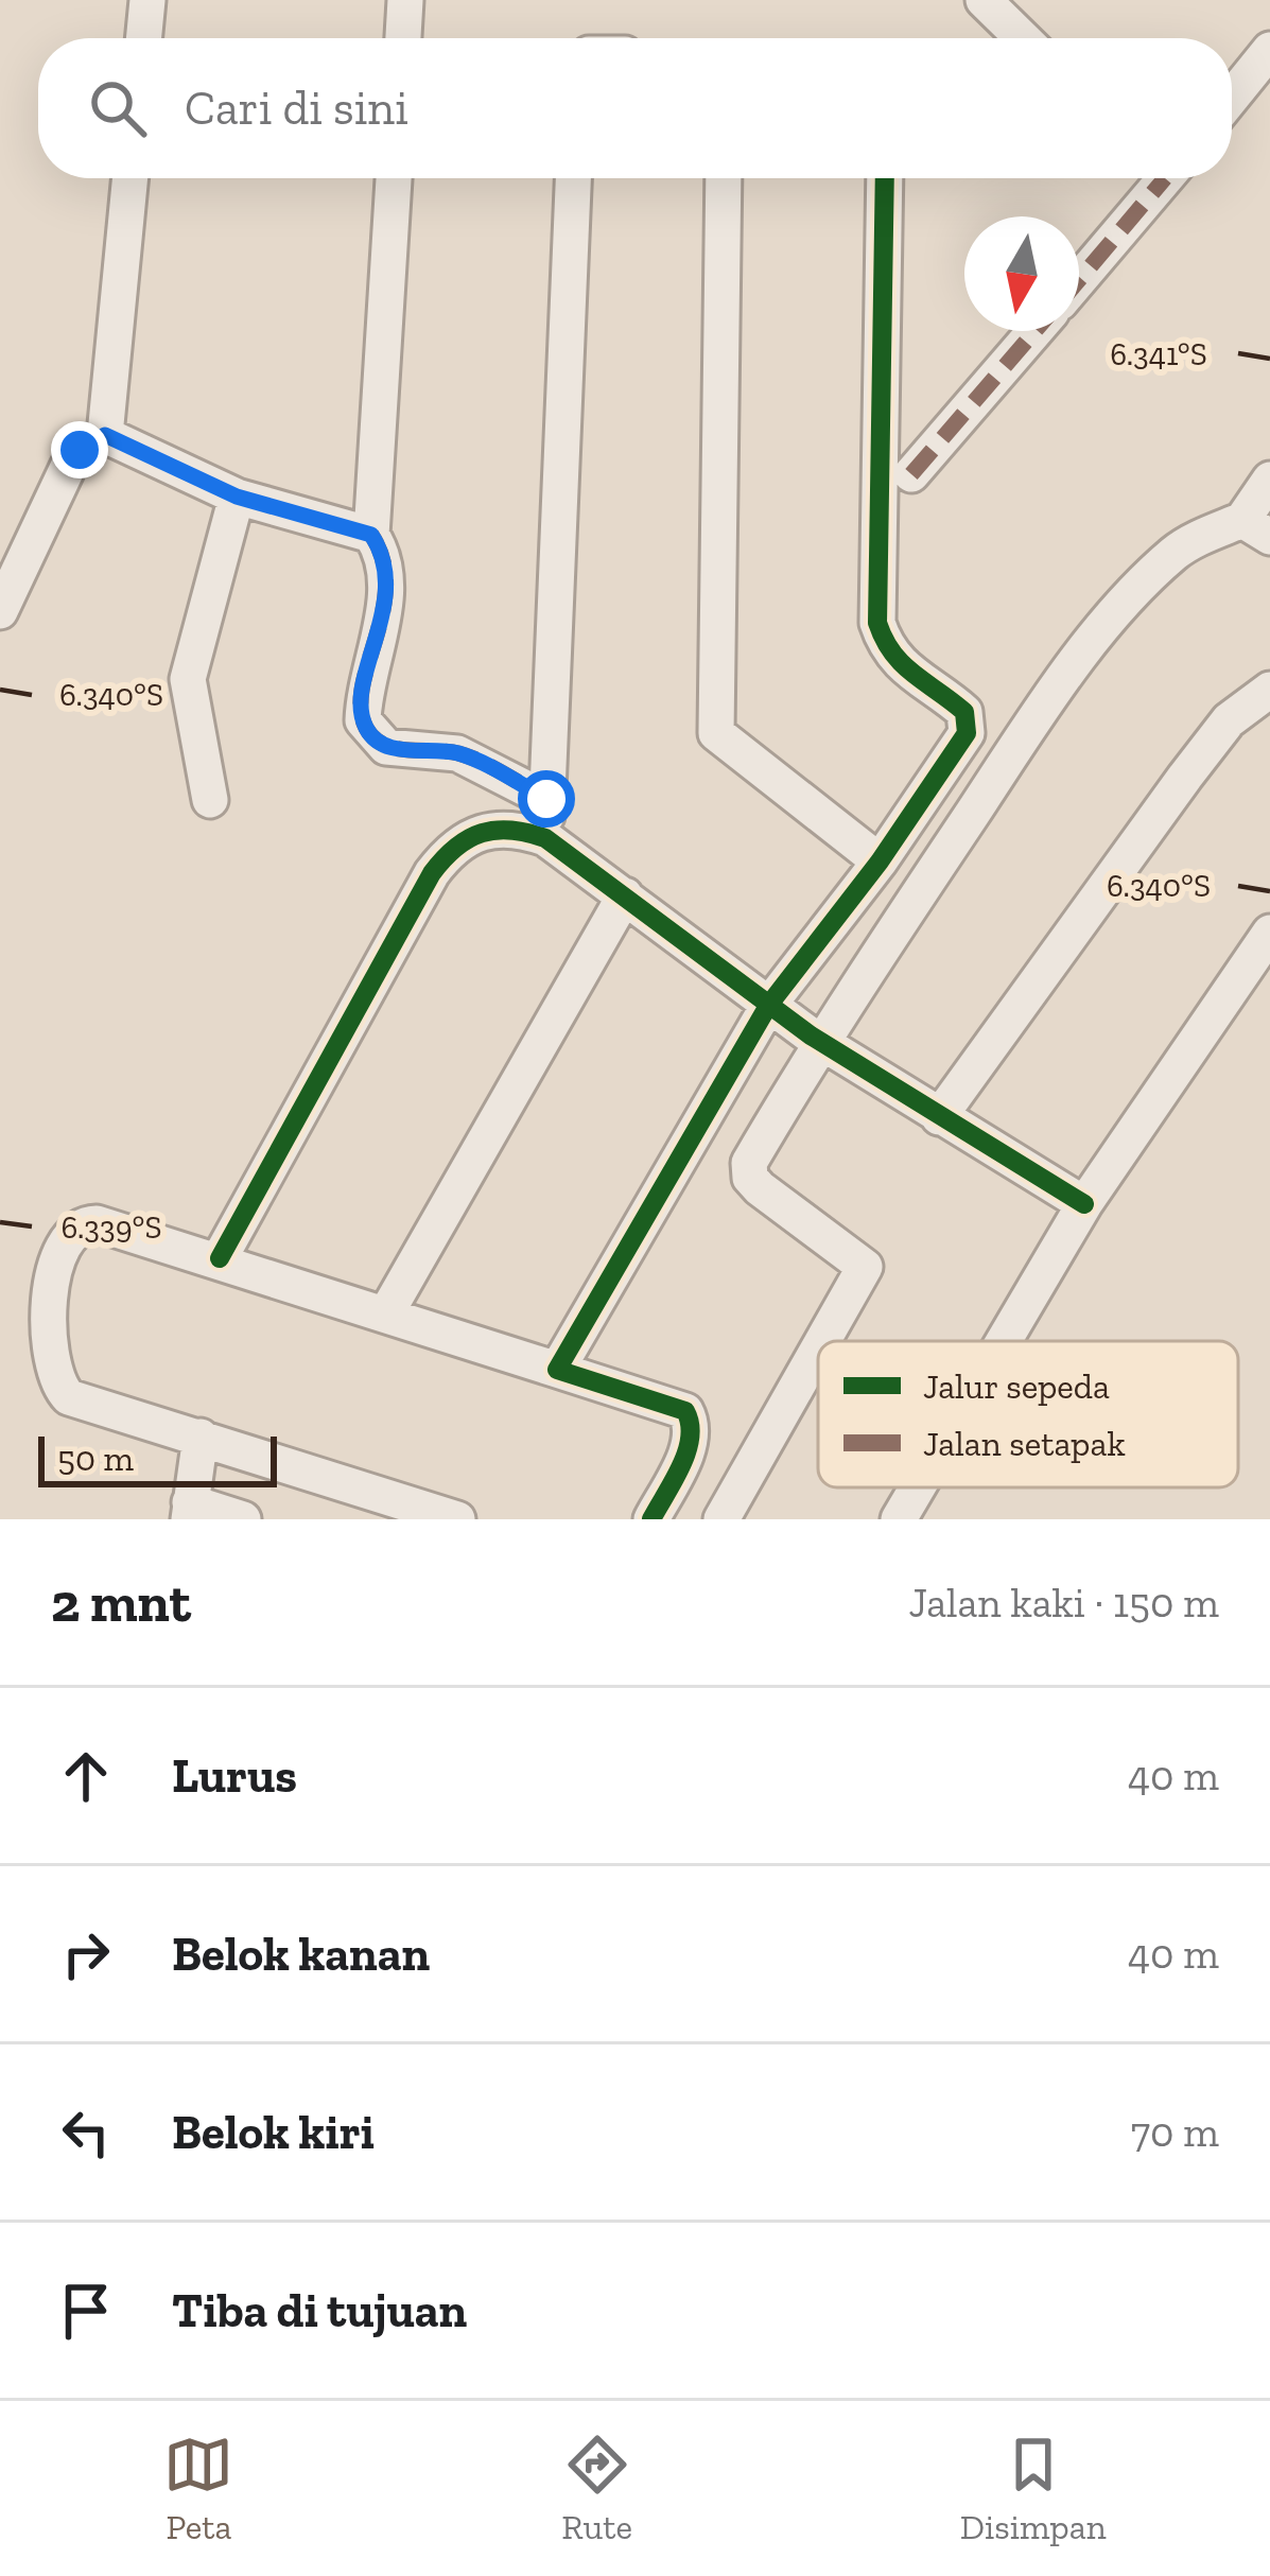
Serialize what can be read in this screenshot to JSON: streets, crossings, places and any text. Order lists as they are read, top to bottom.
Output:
{
  "legend": ["Jalur sepeda", "Jalan setapak"],
  "scale_bar": "50 m",
  "north": "bottom",
  "page": {
    "search": "Cari di sini",
    "scale": "50 m",
    "heading": ["2 mnt", "Jalan kaki · 150 m"],
    "list": [
      ["Lurus", "40 m"],
      ["Belok kanan", "40 m"],
      ["Belok kiri", "70 m"],
      "Tiba di tujuan"
    ],
    "nav": ["Peta", "Rute", "Disimpan"]
  },
  "coordinates": ["6.341°S", "6.340°S", "6.339°S"]
}
